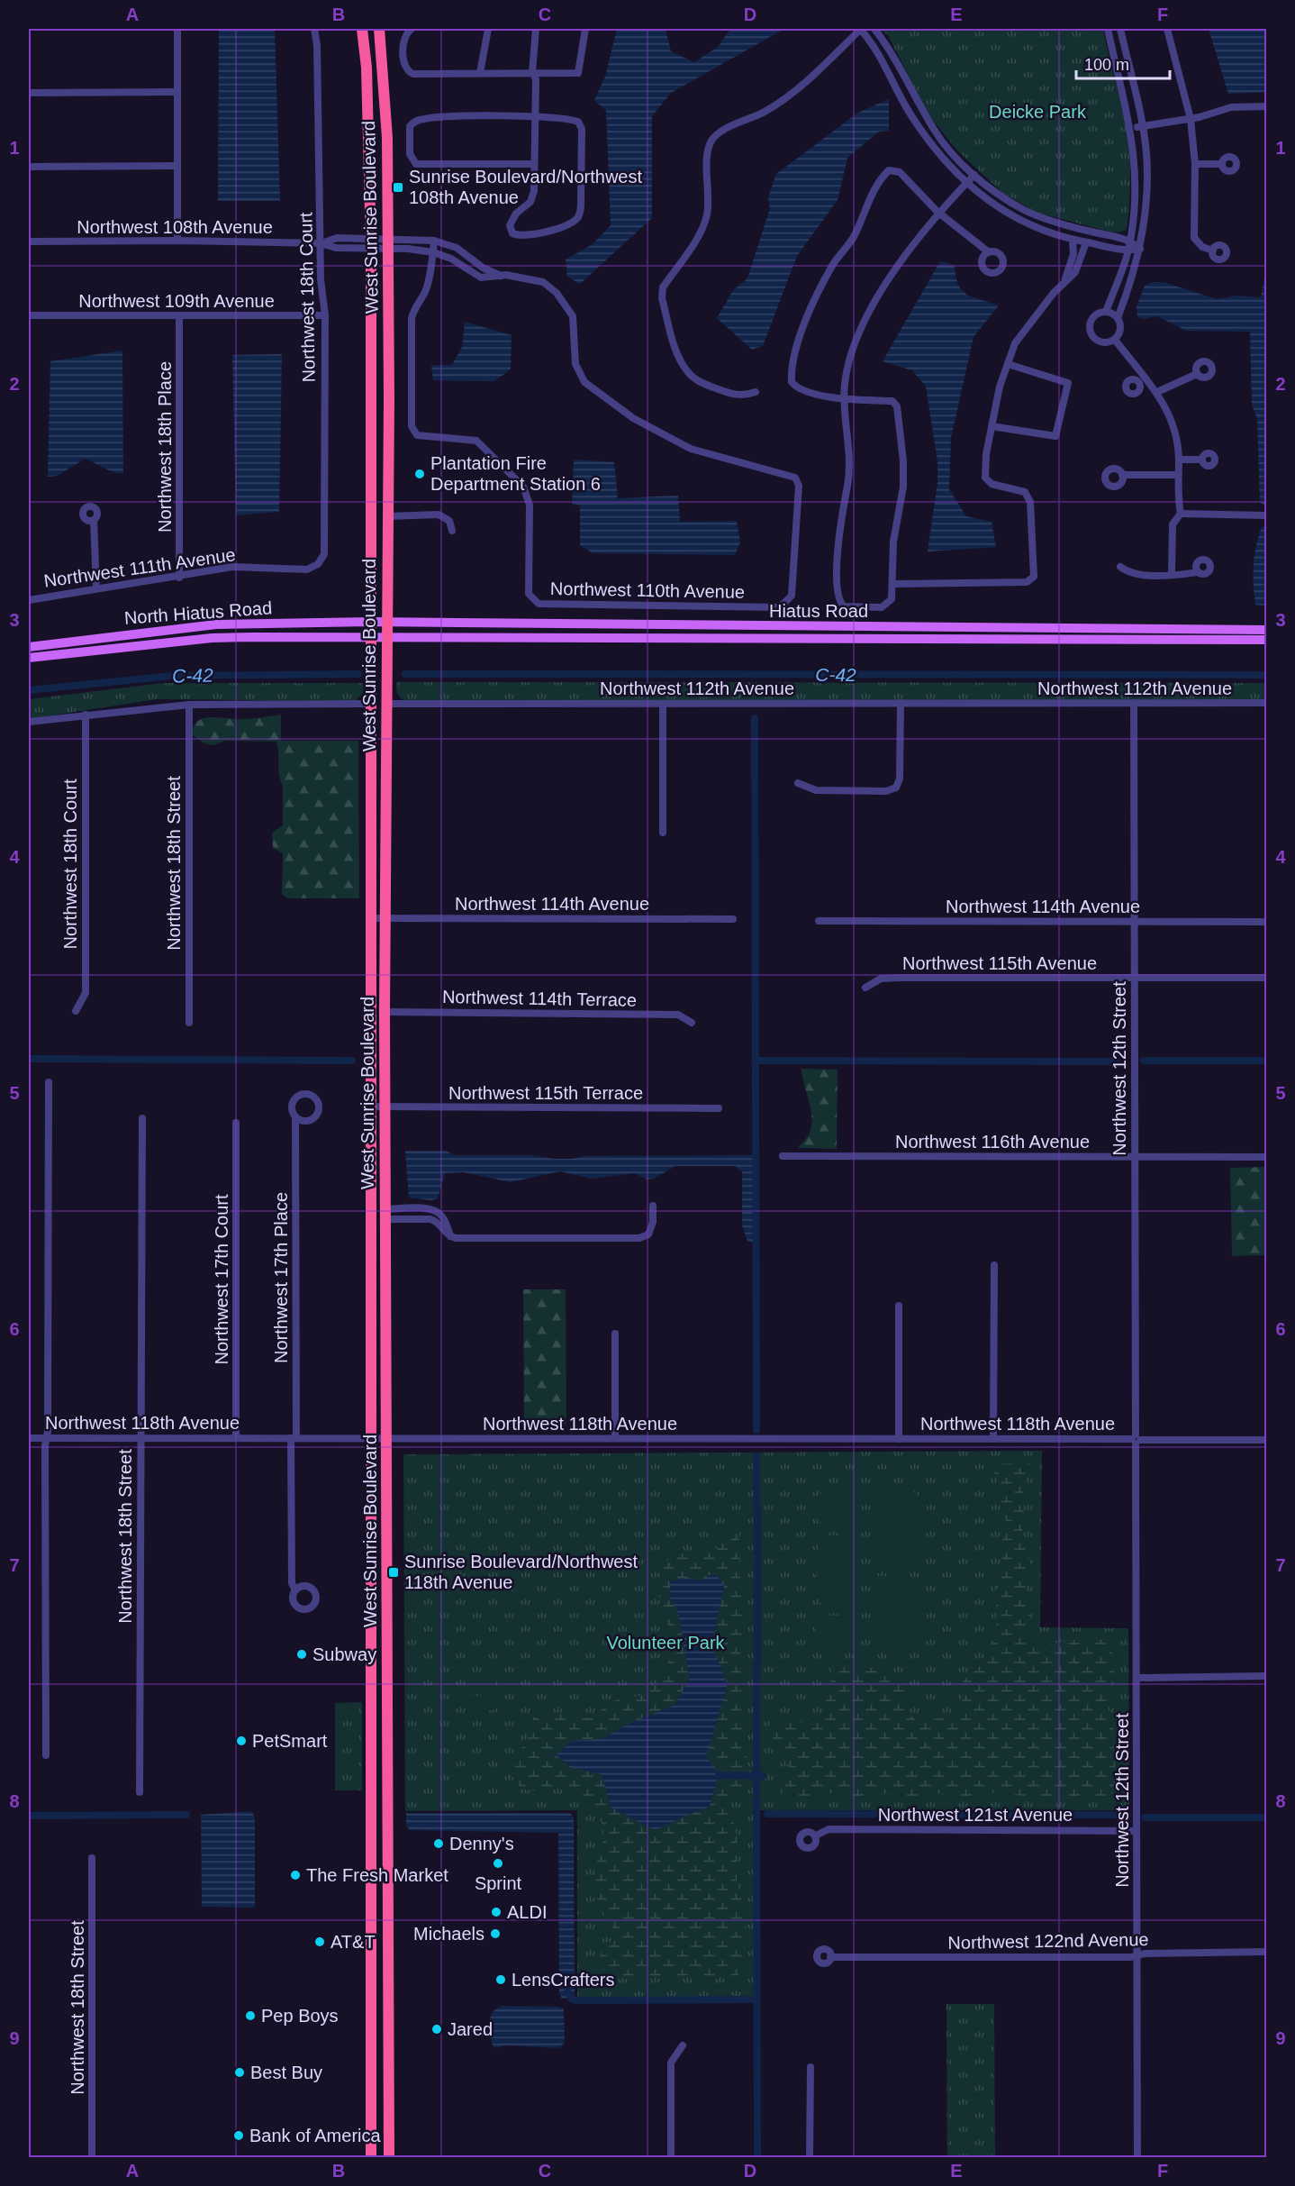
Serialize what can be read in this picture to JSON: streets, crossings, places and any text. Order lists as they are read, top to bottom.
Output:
{
  "streets": {
    "highway": ["West Sunrise Boulevard"],
    "main road": ["Hiatus Road", "North Hiatus Road"],
    "street": [
      "Northwest 108th Avenue",
      "Northwest 18th Court",
      "Northwest 109th Avenue",
      "Northwest 18th Place",
      "Northwest 111th Avenue",
      "Northwest 110th Avenue",
      "Northwest 112th Avenue",
      "Northwest 18th Street",
      "Northwest 114th Avenue",
      "Northwest 115th Avenue",
      "Northwest 114th Terrace",
      "Northwest 12th Street",
      "Northwest 115th Terrace",
      "Northwest 116th Avenue",
      "Northwest 17th Place",
      "Northwest 17th Court",
      "Northwest 118th Avenue",
      "Northwest 121st Avenue",
      "Northwest 122nd Avenue"
    ]
  },
  "crossings": [
    ["West Sunrise Boulevard", "Northwest 108th Avenue"],
    ["West Sunrise Boulevard", "Hiatus Road"],
    ["West Sunrise Boulevard", "North Hiatus Road"],
    ["West Sunrise Boulevard", "Northwest 112th Avenue"],
    ["West Sunrise Boulevard", "Northwest 114th Avenue"],
    ["West Sunrise Boulevard", "Northwest 114th Terrace"],
    ["West Sunrise Boulevard", "Northwest 115th Terrace"],
    ["West Sunrise Boulevard", "Northwest 118th Avenue"],
    ["Northwest 108th Avenue", "Northwest 18th Court"],
    ["Northwest 108th Avenue", "Northwest 110th Avenue"],
    ["Northwest 18th Court", "Northwest 109th Avenue"],
    ["Northwest 18th Court", "Northwest 111th Avenue"],
    ["Northwest 109th Avenue", "Northwest 18th Place"],
    ["Northwest 18th Place", "Northwest 111th Avenue"],
    ["Hiatus Road", "North Hiatus Road"],
    ["Northwest 112th Avenue", "Northwest 12th Street"],
    ["Northwest 18th Street", "Northwest 118th Avenue"],
    ["Northwest 114th Avenue", "Northwest 12th Street"],
    ["Northwest 115th Avenue", "Northwest 12th Street"],
    ["Northwest 12th Street", "Northwest 116th Avenue"],
    ["Northwest 12th Street", "Northwest 118th Avenue"],
    ["Northwest 12th Street", "Northwest 121st Avenue"],
    ["Northwest 12th Street", "Northwest 122nd Avenue"],
    ["Northwest 17th Place", "Northwest 118th Avenue"],
    ["Northwest 17th Court", "Northwest 118th Avenue"]
  ],
  "water": ["C-42"],
  "parks": ["Deicke Park", "Volunteer Park"],
  "places": {
    "transit": ["Sunrise Boulevard/Northwest 108th Avenue", "Sunrise Boulevard/Northwest 118th Avenue"],
    "other": [
      "Plantation Fire Department Station 6",
      "Subway",
      "PetSmart",
      "Denny's",
      "Sprint",
      "The Fresh Market",
      "ALDI",
      "Michaels",
      "AT&T",
      "LensCrafters",
      "Pep Boys",
      "Jared",
      "Best Buy",
      "Bank of America"
    ]
  },
  "scale_bar": "100 m",
  "grid": {
    "columns": [
      "A",
      "B",
      "C",
      "D",
      "E",
      "F"
    ],
    "rows": [
      "1",
      "2",
      "3",
      "4",
      "5",
      "6",
      "7",
      "8",
      "9"
    ]
  }
}
